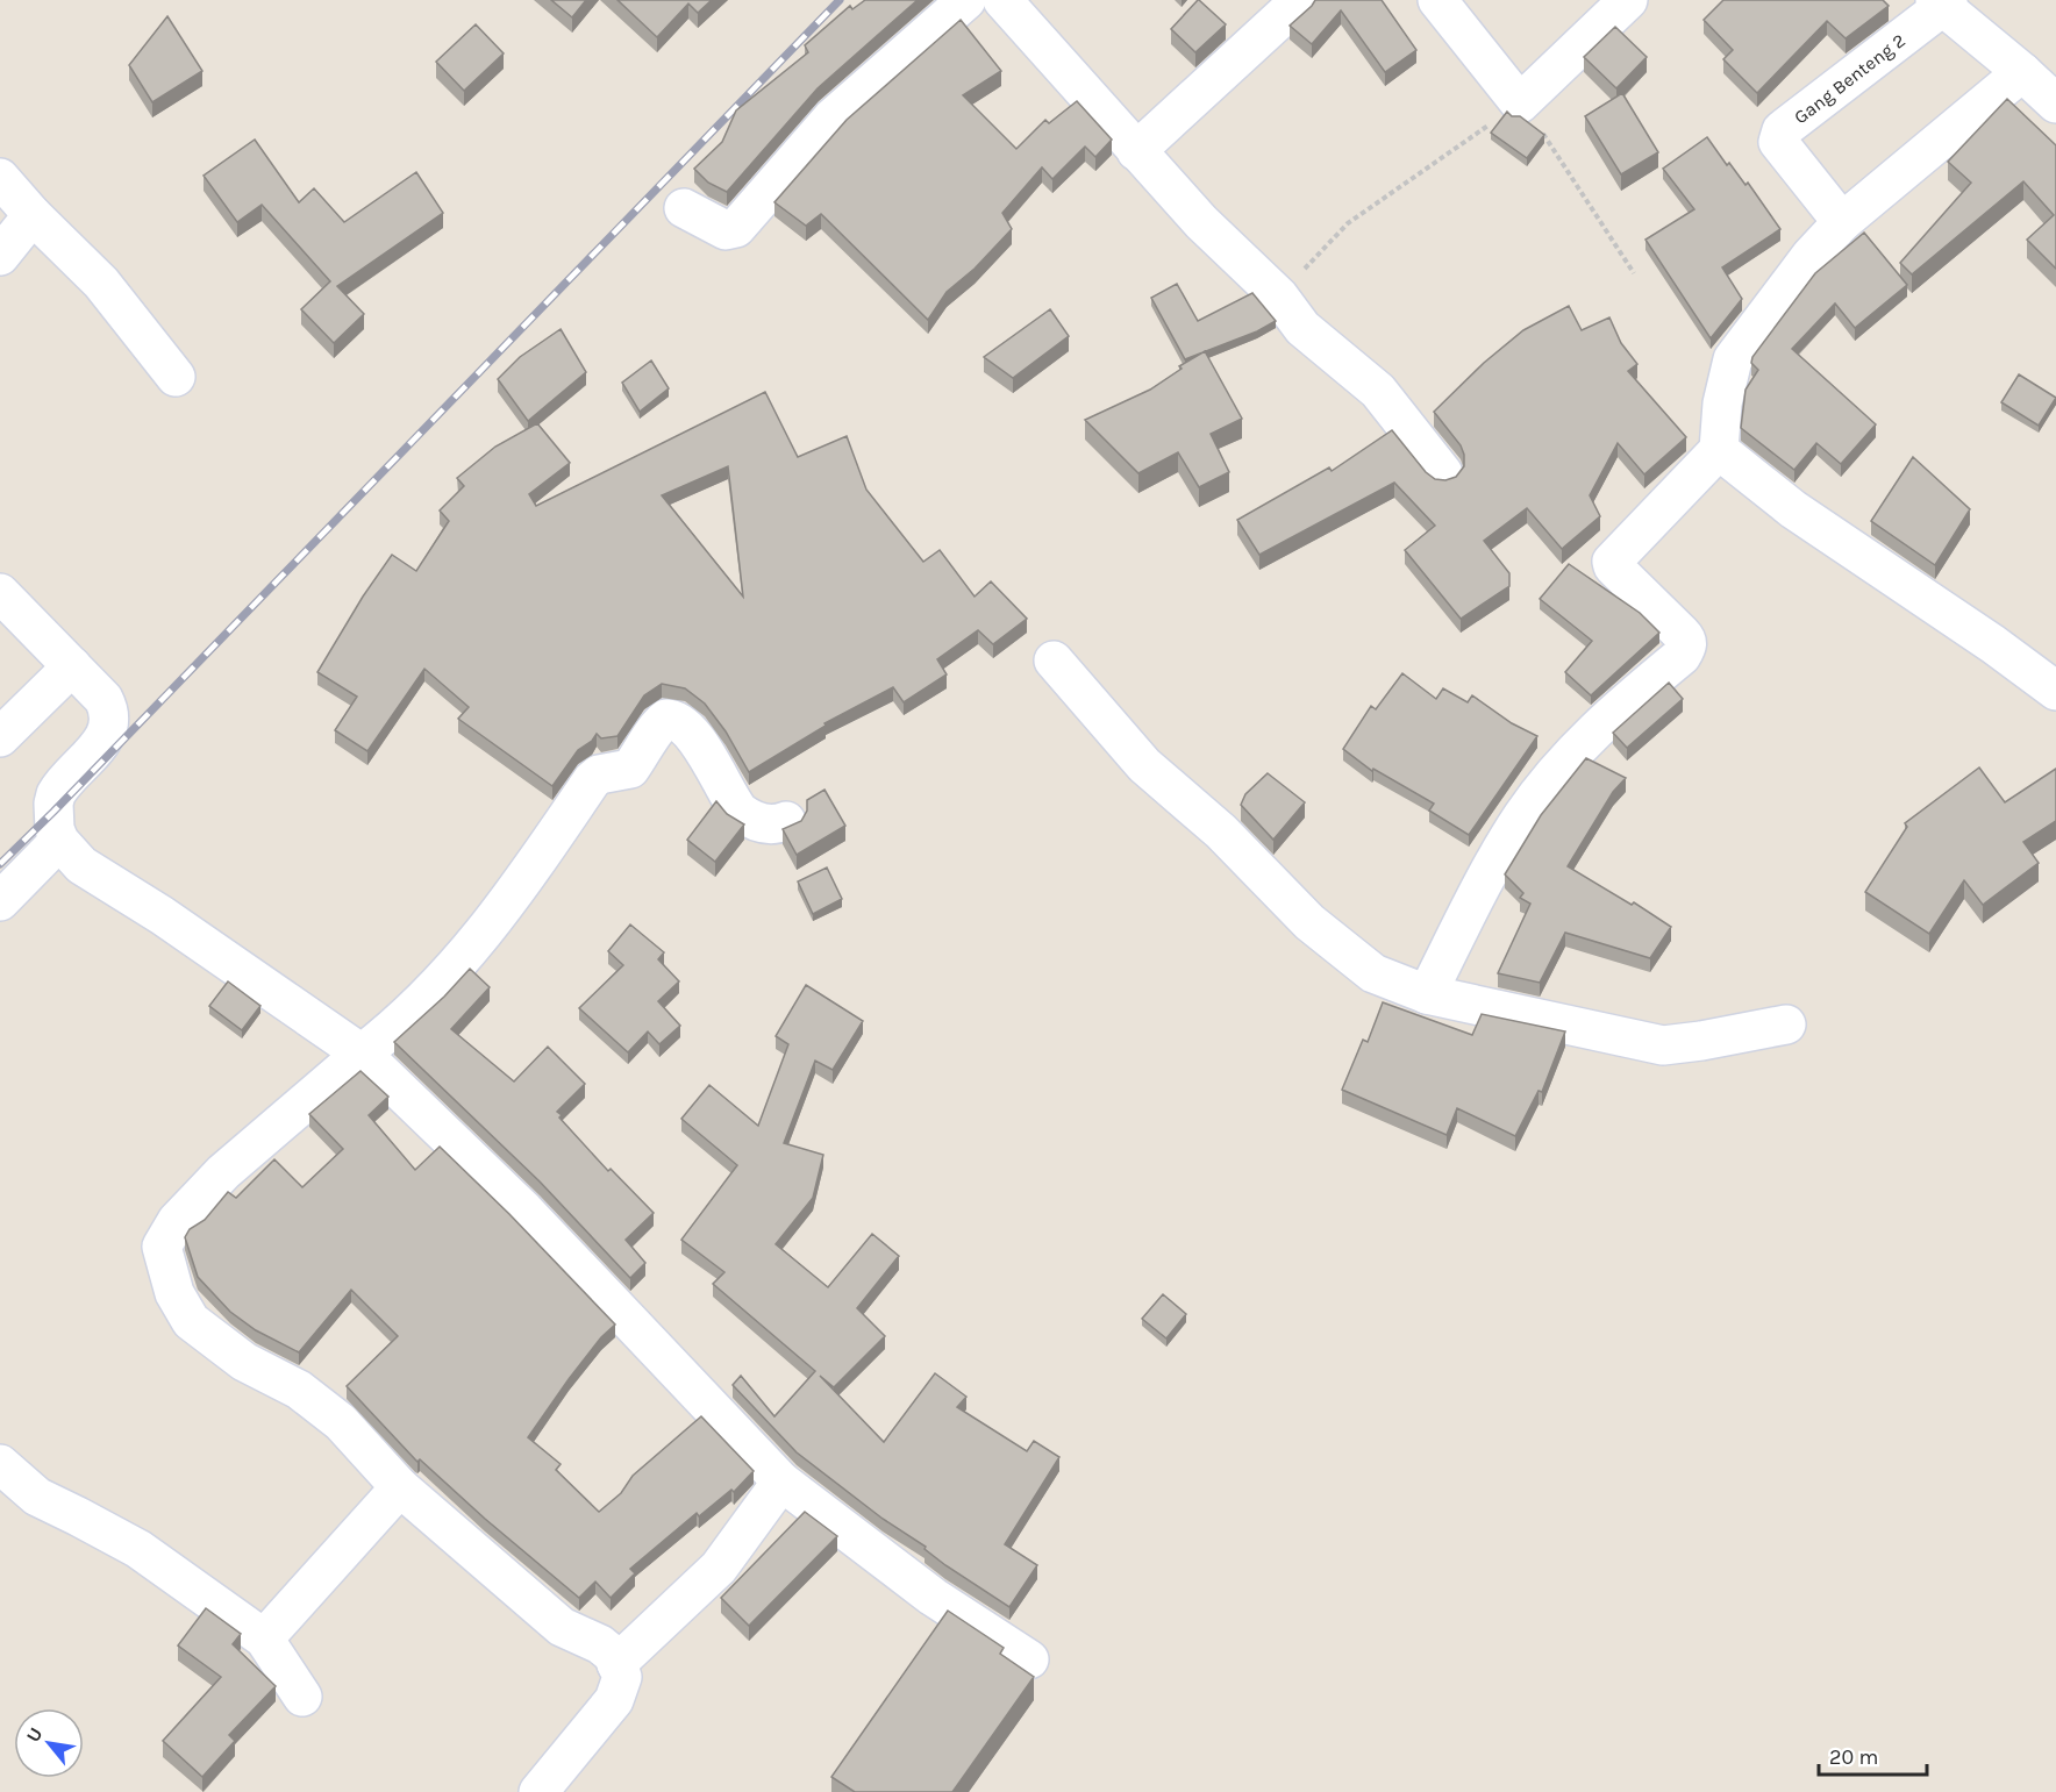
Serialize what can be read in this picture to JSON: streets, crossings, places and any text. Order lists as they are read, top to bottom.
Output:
{
  "streets": {
    "street": ["Gang Benteng 2"]
  },
  "scale_bar": "20 m",
  "north": "top left"
}
